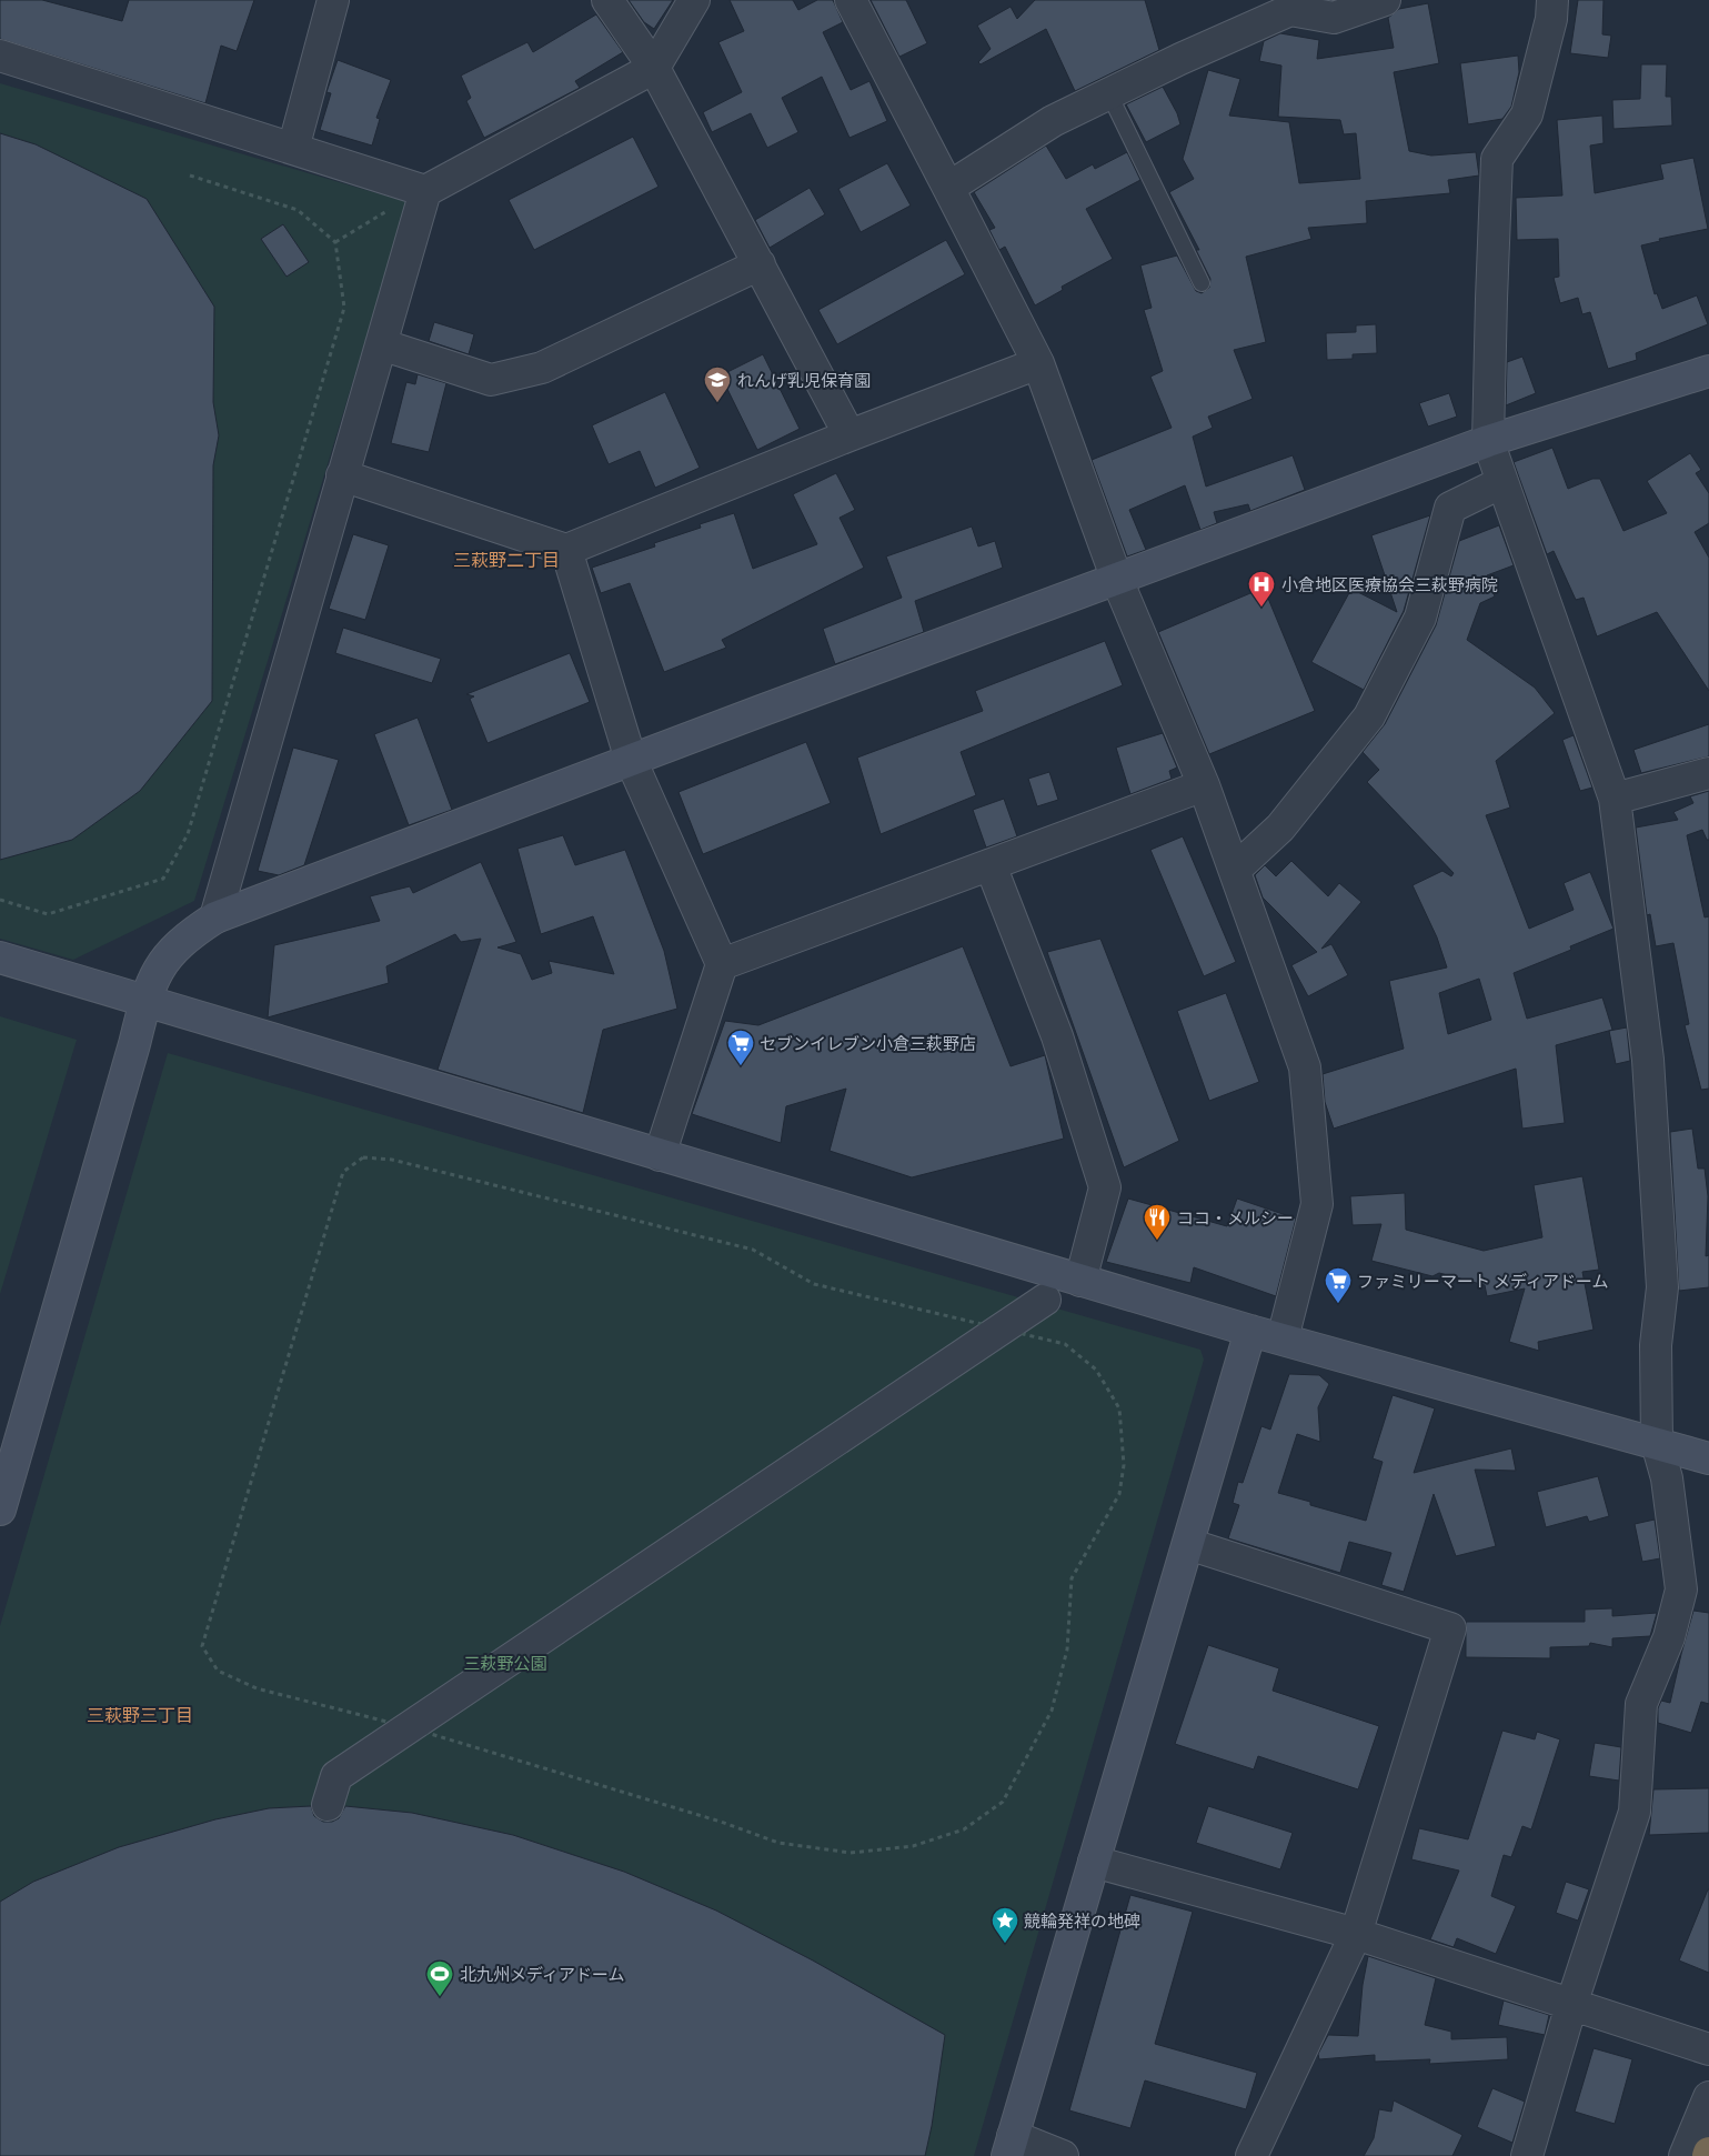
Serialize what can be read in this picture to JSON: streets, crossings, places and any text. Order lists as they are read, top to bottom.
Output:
{
  "districts": ["三萩野二丁目", "三萩野三丁目"],
  "parks": ["三萩野公園"],
  "places": {
    "school or university": ["れんげ乳児保育園"],
    "hospital": ["小倉地区医療協会三萩野病院"],
    "supermarket": ["セブンイレブン小倉三萩野店", "ファミリーマート メディアドーム"],
    "restaurant": ["ココ・メルシー"],
    "place": ["競輪発祥の地碑"],
    "sports": ["北九州メディアドーム"]
  }
}
